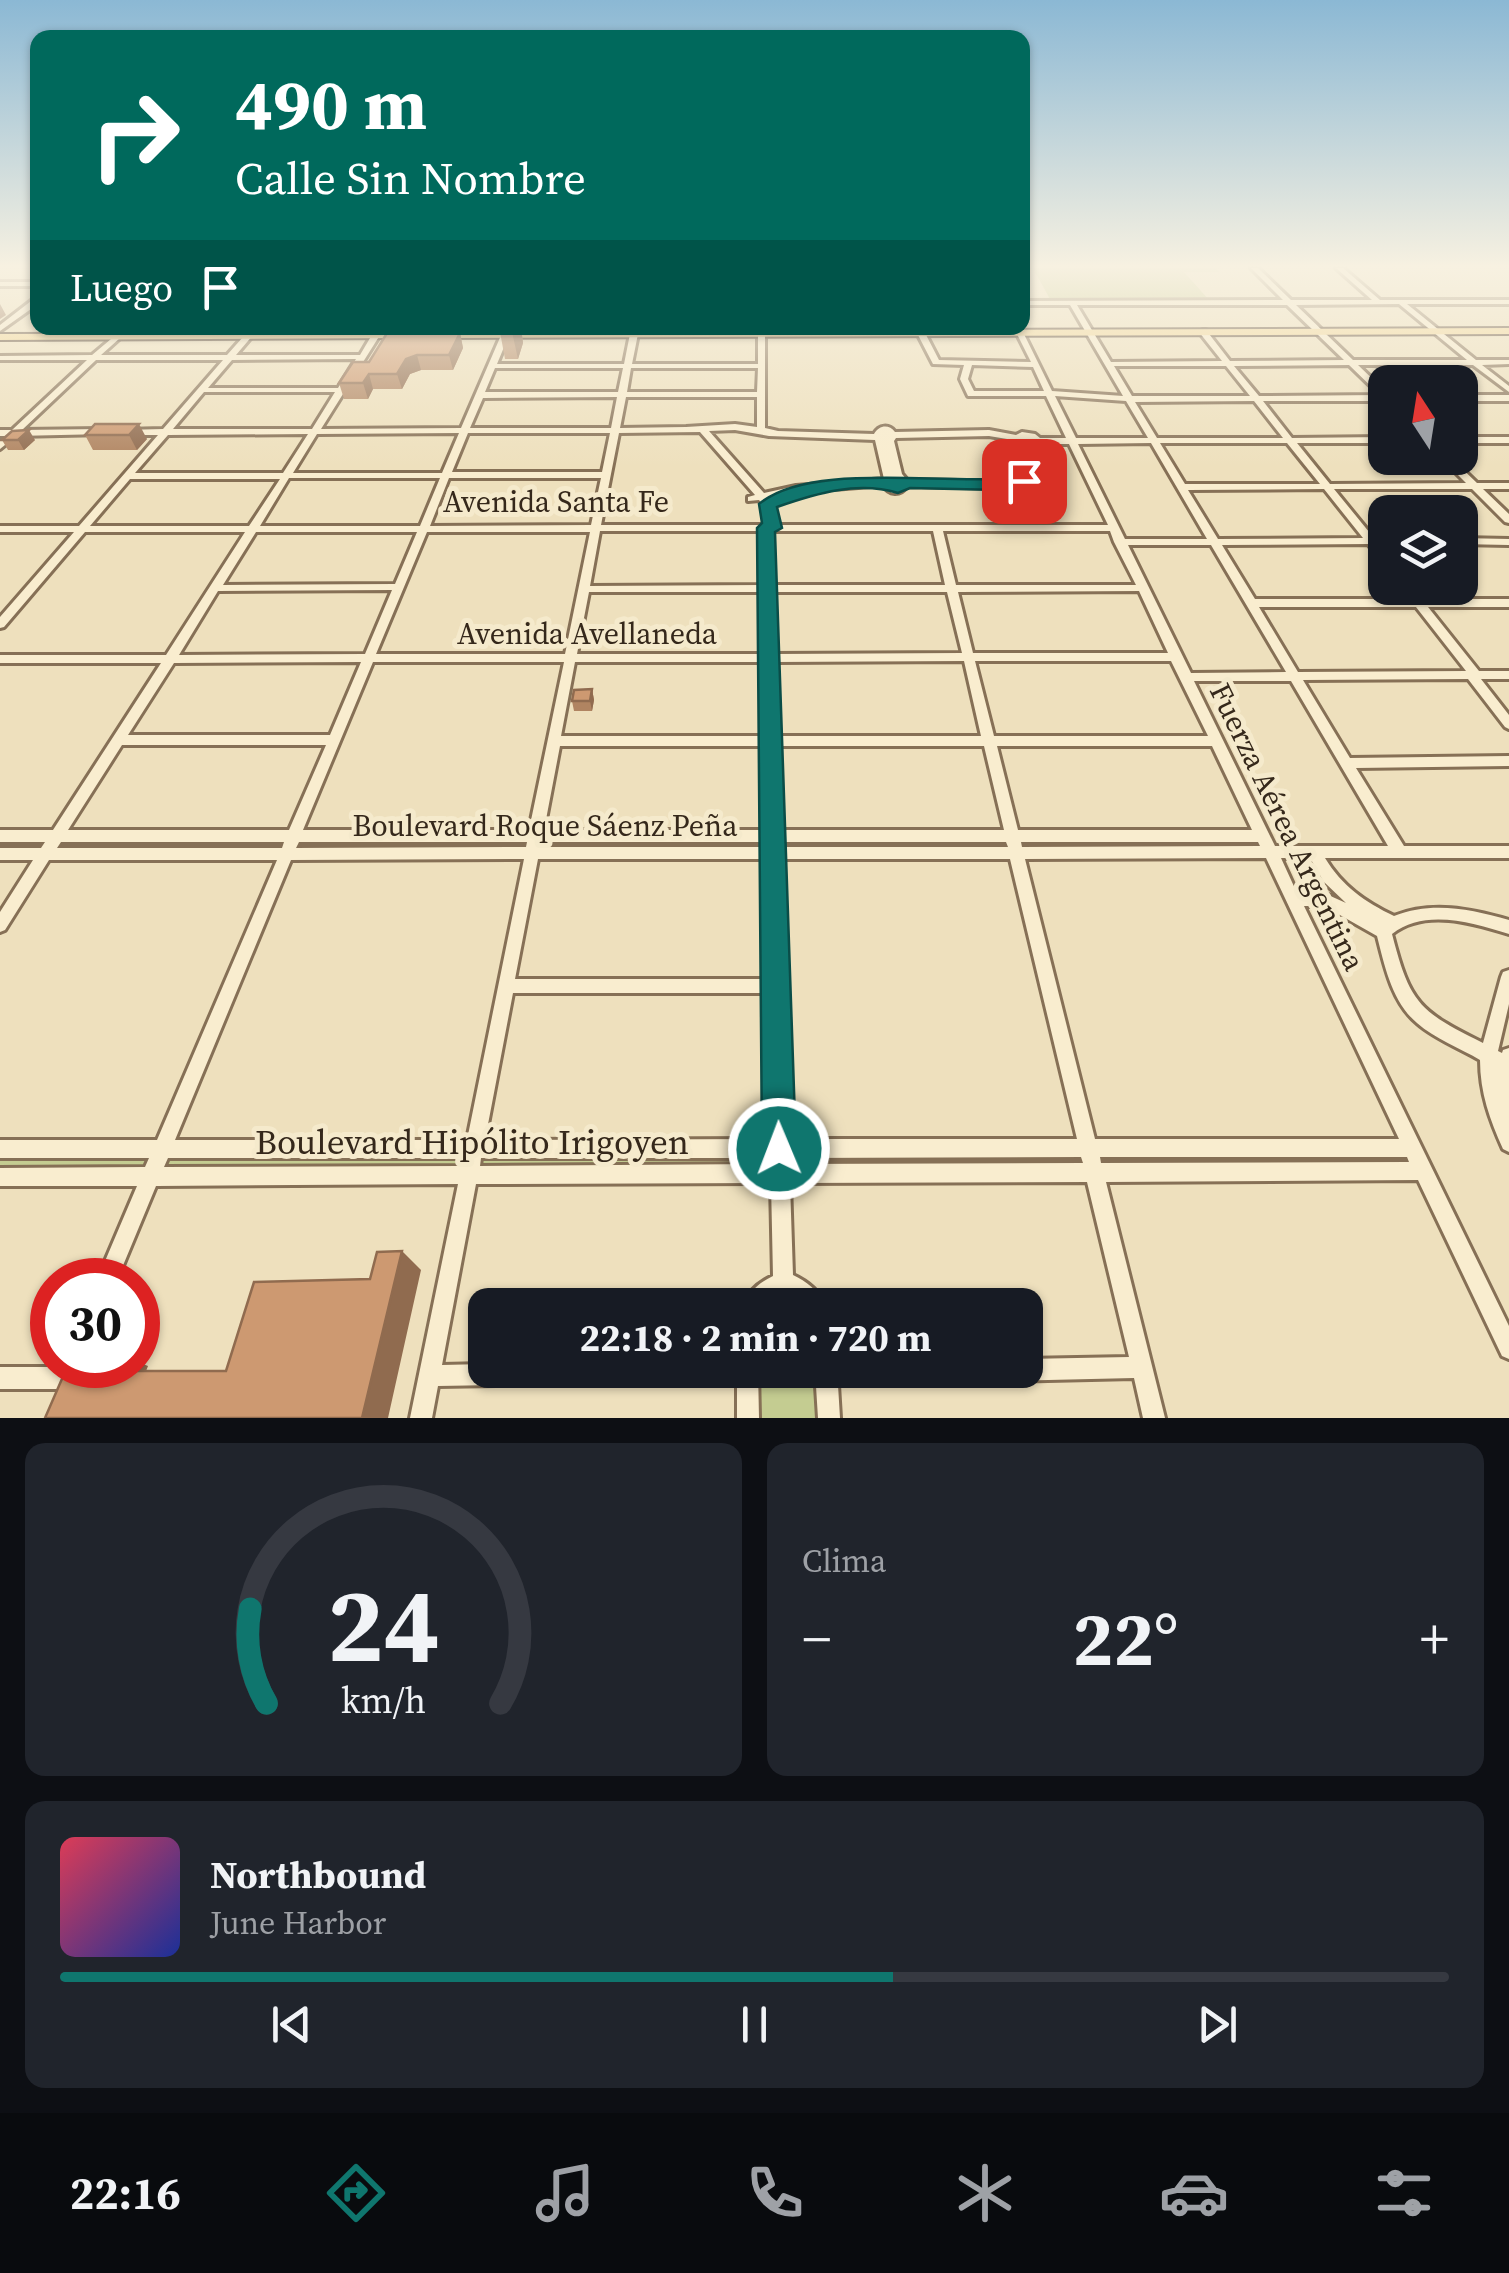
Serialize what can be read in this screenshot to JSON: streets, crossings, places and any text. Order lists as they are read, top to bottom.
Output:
{
  "streets": {
    "street": [
      "Avenida Santa Fe",
      "Avenida Avellaneda",
      "Boulevard Roque Sáenz Peña",
      "Fuerza Aérea Argentina",
      "Boulevard Hipólito Irigoyen"
    ]
  },
  "crossings": [
    ["Avenida Santa Fe", "Fuerza Aérea Argentina"],
    ["Avenida Avellaneda", "Fuerza Aérea Argentina"],
    ["Boulevard Roque Sáenz Peña", "Fuerza Aérea Argentina"],
    ["Fuerza Aérea Argentina", "Boulevard Hipólito Irigoyen"]
  ],
  "north": "top",
  "page": {
    "turn": ["490 m", "Calle Sin Nombre"],
    "then": "Luego",
    "limit": "30",
    "trip": "22:18 · 2 min · 720 m",
    "tile": "Clima",
    "heat": ["−", "22°", "+"],
    "song": ["Northbound", "June Harbor"],
    "tabs": "22:16",
    "gauge": ["24", "km/h"]
  }
}
